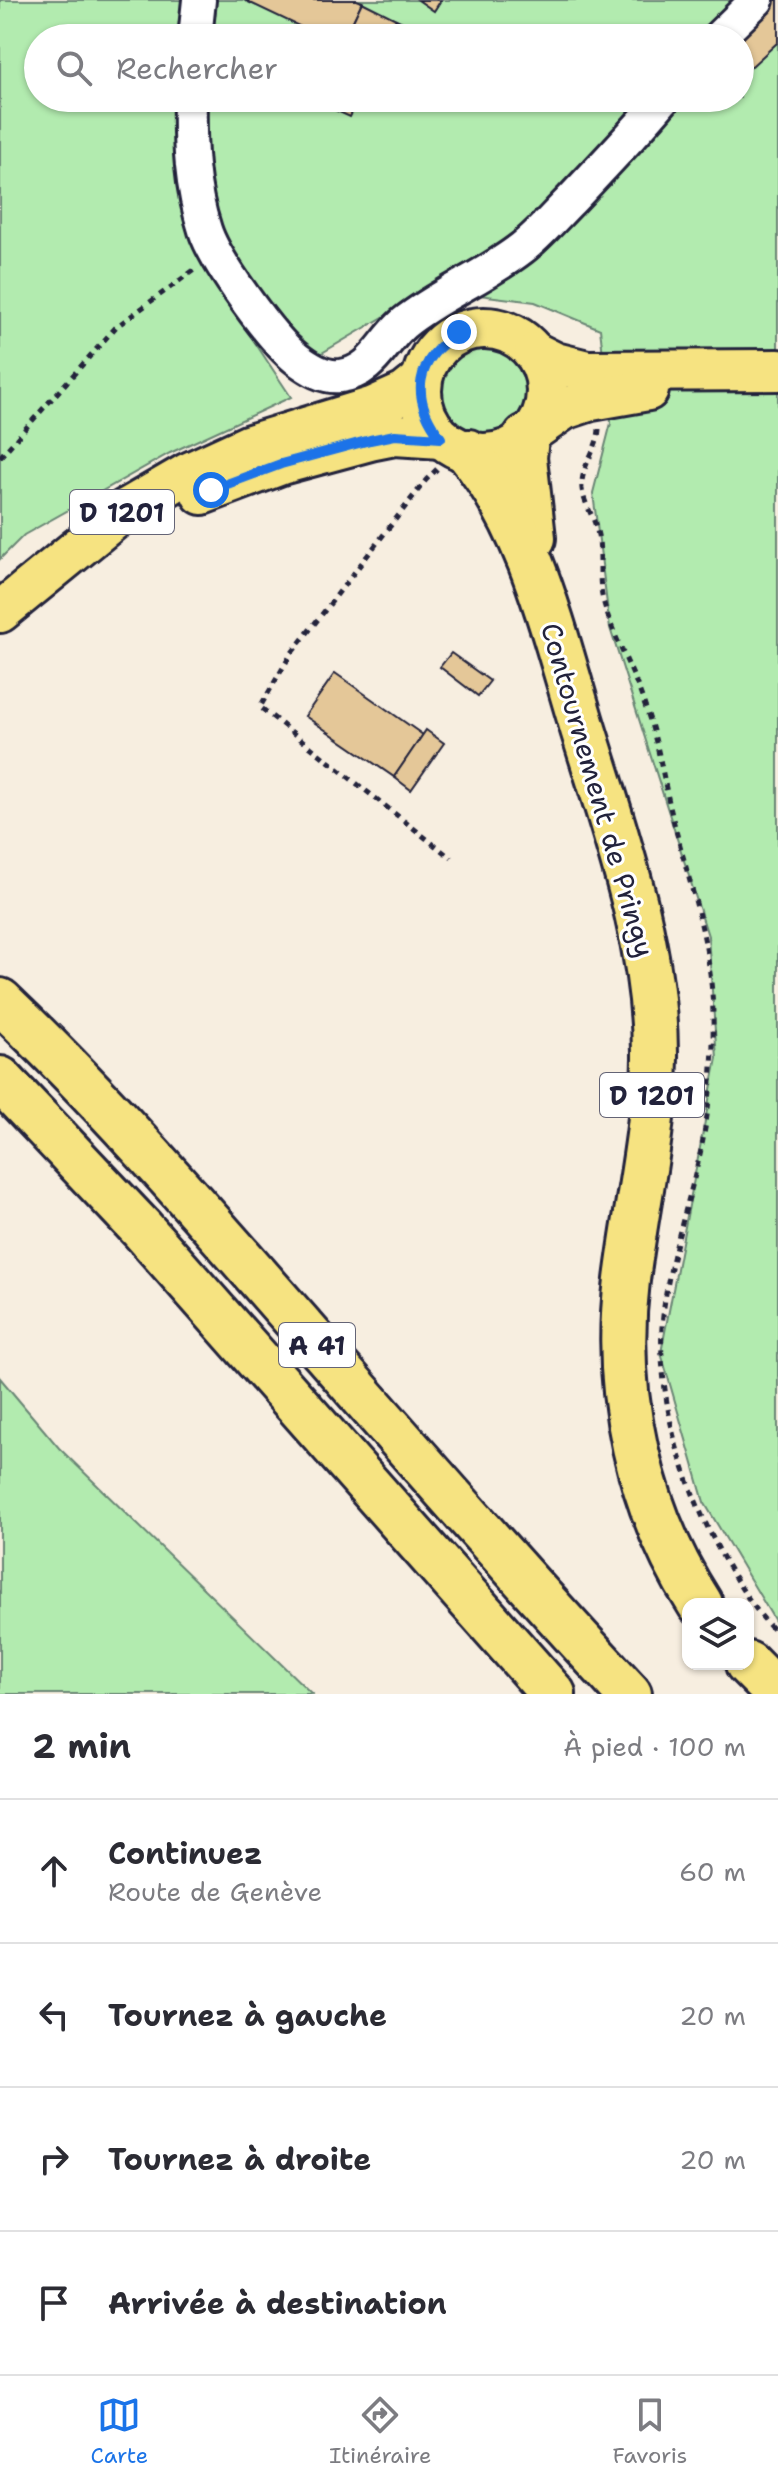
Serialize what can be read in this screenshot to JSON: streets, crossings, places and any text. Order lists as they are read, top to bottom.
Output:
{
  "streets": {
    "highway": ["D 1201", "Contournement de Pringy", "A 41"]
  },
  "crossings": [
    ["D 1201", "Contournement de Pringy"]
  ],
  "page": {
    "search": "Rechercher",
    "heading": ["2 min", "À pied · 100 m"],
    "list": [
      ["Continuez", "Route de Genève", "60 m"],
      ["Tournez à gauche", "20 m"],
      ["Tournez à droite", "20 m"],
      "Arrivée à destination"
    ],
    "nav": ["Carte", "Itinéraire", "Favoris"]
  }
}
